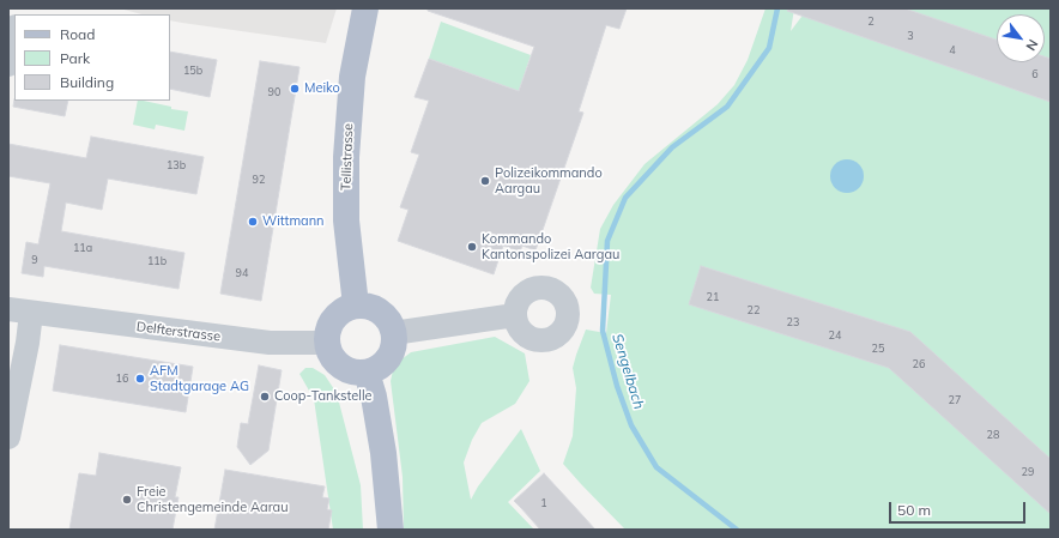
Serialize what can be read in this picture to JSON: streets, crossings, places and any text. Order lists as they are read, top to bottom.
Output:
{
  "streets": {
    "main road": ["Tellistrasse"],
    "street": ["Delfterstrasse"]
  },
  "crossings": [
    ["Tellistrasse", "Delfterstrasse"]
  ],
  "water": ["Sengelbach"],
  "places": [
    "Meiko",
    "Polizeikommando Aargau",
    "Wittmann",
    "Kommando Kantonspolizei Aargau",
    "AFM Stadtgarage AG",
    "Coop-Tankstelle",
    "Freie Christengemeinde Aarau"
  ],
  "house_numbers": [
    "2",
    "3",
    "4",
    "15b",
    "6",
    "90",
    "13b",
    "92",
    "11a",
    "9",
    "11b",
    "94",
    "21",
    "22",
    "23",
    "24",
    "25",
    "26",
    "16",
    "27",
    "28",
    "29",
    "1"
  ],
  "legend": ["Road", "Park", "Building"],
  "scale_bar": "50 m",
  "north": "bottom right"
}
